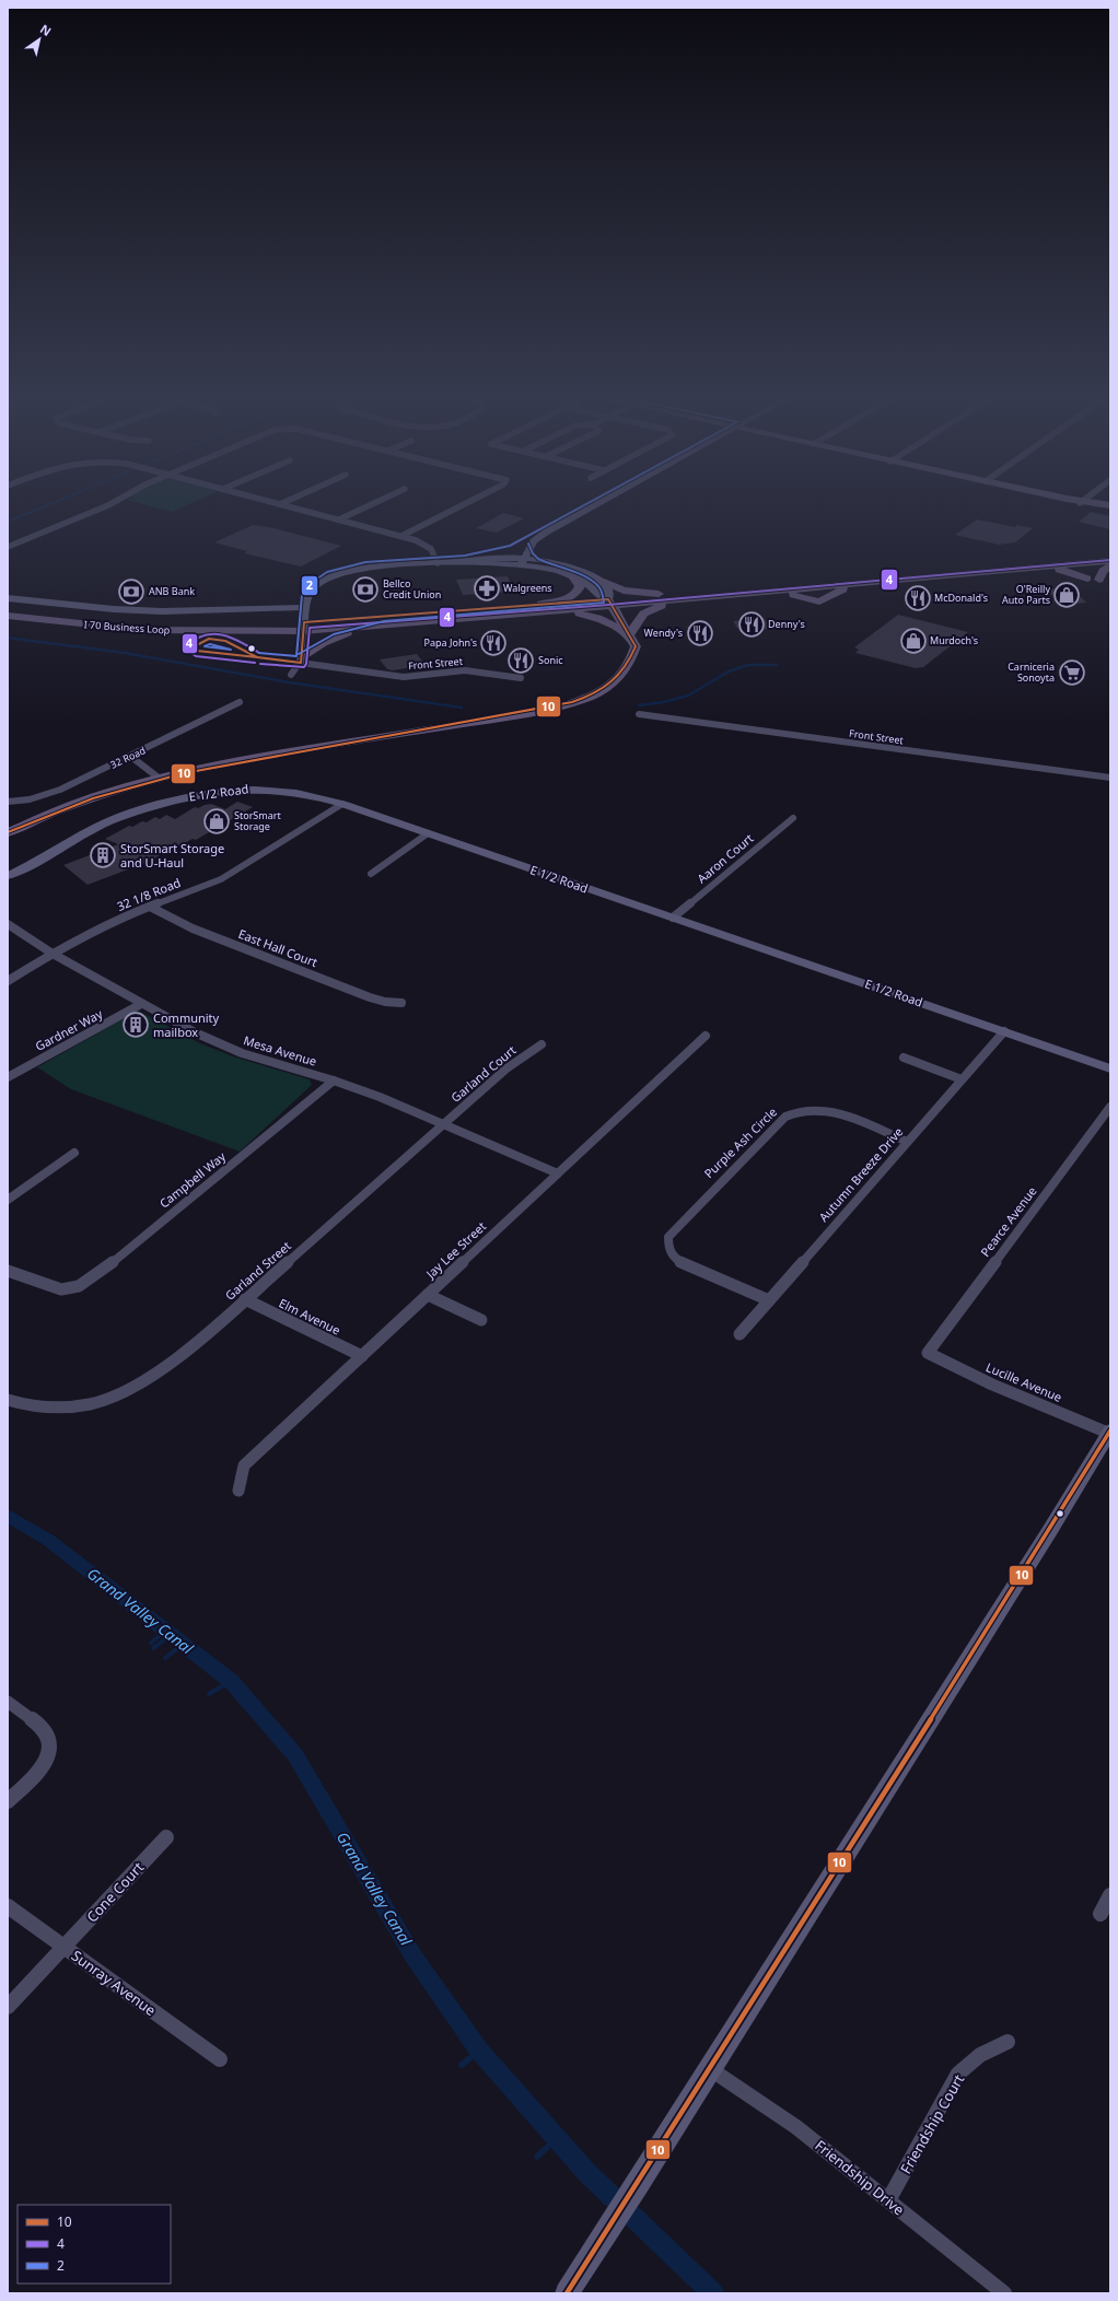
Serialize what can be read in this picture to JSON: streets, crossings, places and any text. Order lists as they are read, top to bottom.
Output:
{
  "streets": {
    "main road": ["I 70 Business Loop"],
    "street": [
      "Front Street",
      "32 Road",
      "E 1/2 Road",
      "Aaron Court",
      "32 1/8 Road",
      "East Hall Court",
      "Gardner Way",
      "Mesa Avenue",
      "Garland Court",
      "Purple Ash Circle",
      "Autumn Breeze Drive",
      "Campbell Way",
      "Pearce Avenue",
      "Jay Lee Street",
      "Garland Street",
      "Elm Avenue",
      "Lucille Avenue",
      "Cone Court",
      "Sunray Avenue",
      "Friendship Court",
      "Friendship Drive"
    ]
  },
  "crossings": [
    ["E 1/2 Road", "Aaron Court"],
    ["E 1/2 Road", "32 1/8 Road"],
    ["E 1/2 Road", "Autumn Breeze Drive"],
    ["32 1/8 Road", "East Hall Court"],
    ["32 1/8 Road", "Mesa Avenue"],
    ["Gardner Way", "Mesa Avenue"],
    ["Mesa Avenue", "Garland Court"],
    ["Mesa Avenue", "Campbell Way"],
    ["Mesa Avenue", "Jay Lee Street"],
    ["Mesa Avenue", "Garland Street"],
    ["Garland Court", "Garland Street"],
    ["Purple Ash Circle", "Autumn Breeze Drive"],
    ["Pearce Avenue", "Lucille Avenue"],
    ["Jay Lee Street", "Elm Avenue"],
    ["Garland Street", "Elm Avenue"],
    ["Cone Court", "Sunray Avenue"],
    ["Friendship Court", "Friendship Drive"]
  ],
  "water": ["Grand Valley Canal"],
  "places": {
    "pharmacy": ["Walgreens"],
    "bank": ["Bellco Credit Union", "ANB Bank"],
    "shop": ["O'Reilly Auto Parts", "Murdoch's", "StorSmart Storage"],
    "restaurant": [
      "McDonald's",
      "Denny's",
      "Wendy's",
      "Papa John's",
      "Sonic"
    ],
    "supermarket": ["Carniceria Sonoyta"],
    "building": ["StorSmart Storage and U-Haul", "Community mailbox"]
  },
  "lines": ["transit line 2", "transit line 4", "transit line 10"],
  "legend": ["10", "4", "2"],
  "north": "top right"
}
